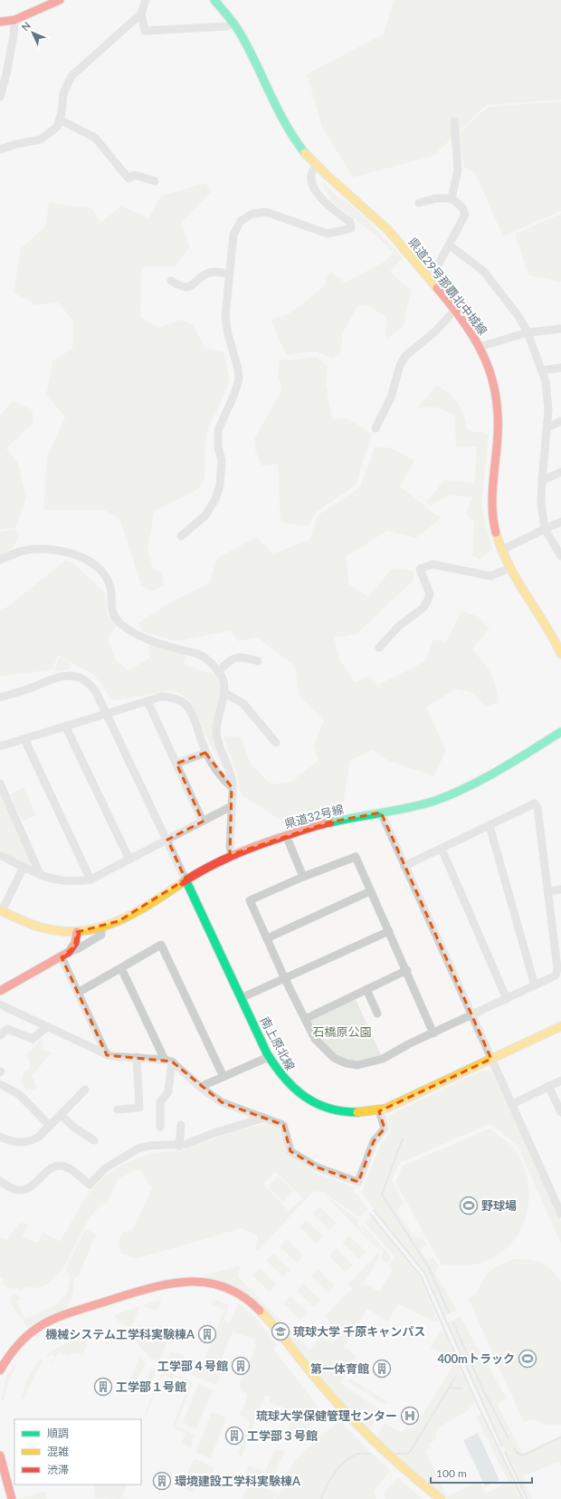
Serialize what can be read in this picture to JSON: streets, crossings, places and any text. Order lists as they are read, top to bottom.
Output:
{
  "streets": {
    "main road": ["県道29号那覇北中城線", "県道32号線", "南上原北線"]
  },
  "crossings": [
    ["県道32号線", "南上原北線"]
  ],
  "parks": ["石橋原公園"],
  "places": {
    "sports": ["野球場", "400mトラック"],
    "school or university": ["琉球大学 千原キャンパス"],
    "building": [
      "機械システム工学科実験棟A",
      "工学部４号館",
      "第一体育館",
      "工学部１号館",
      "工学部３号館",
      "環境建設工学科実験棟A"
    ],
    "hospital": ["琉球大学保健管理センター"]
  },
  "legend": ["順調", "混雑", "渋滞"],
  "scale_bar": "100 m",
  "north": "top left"
}
